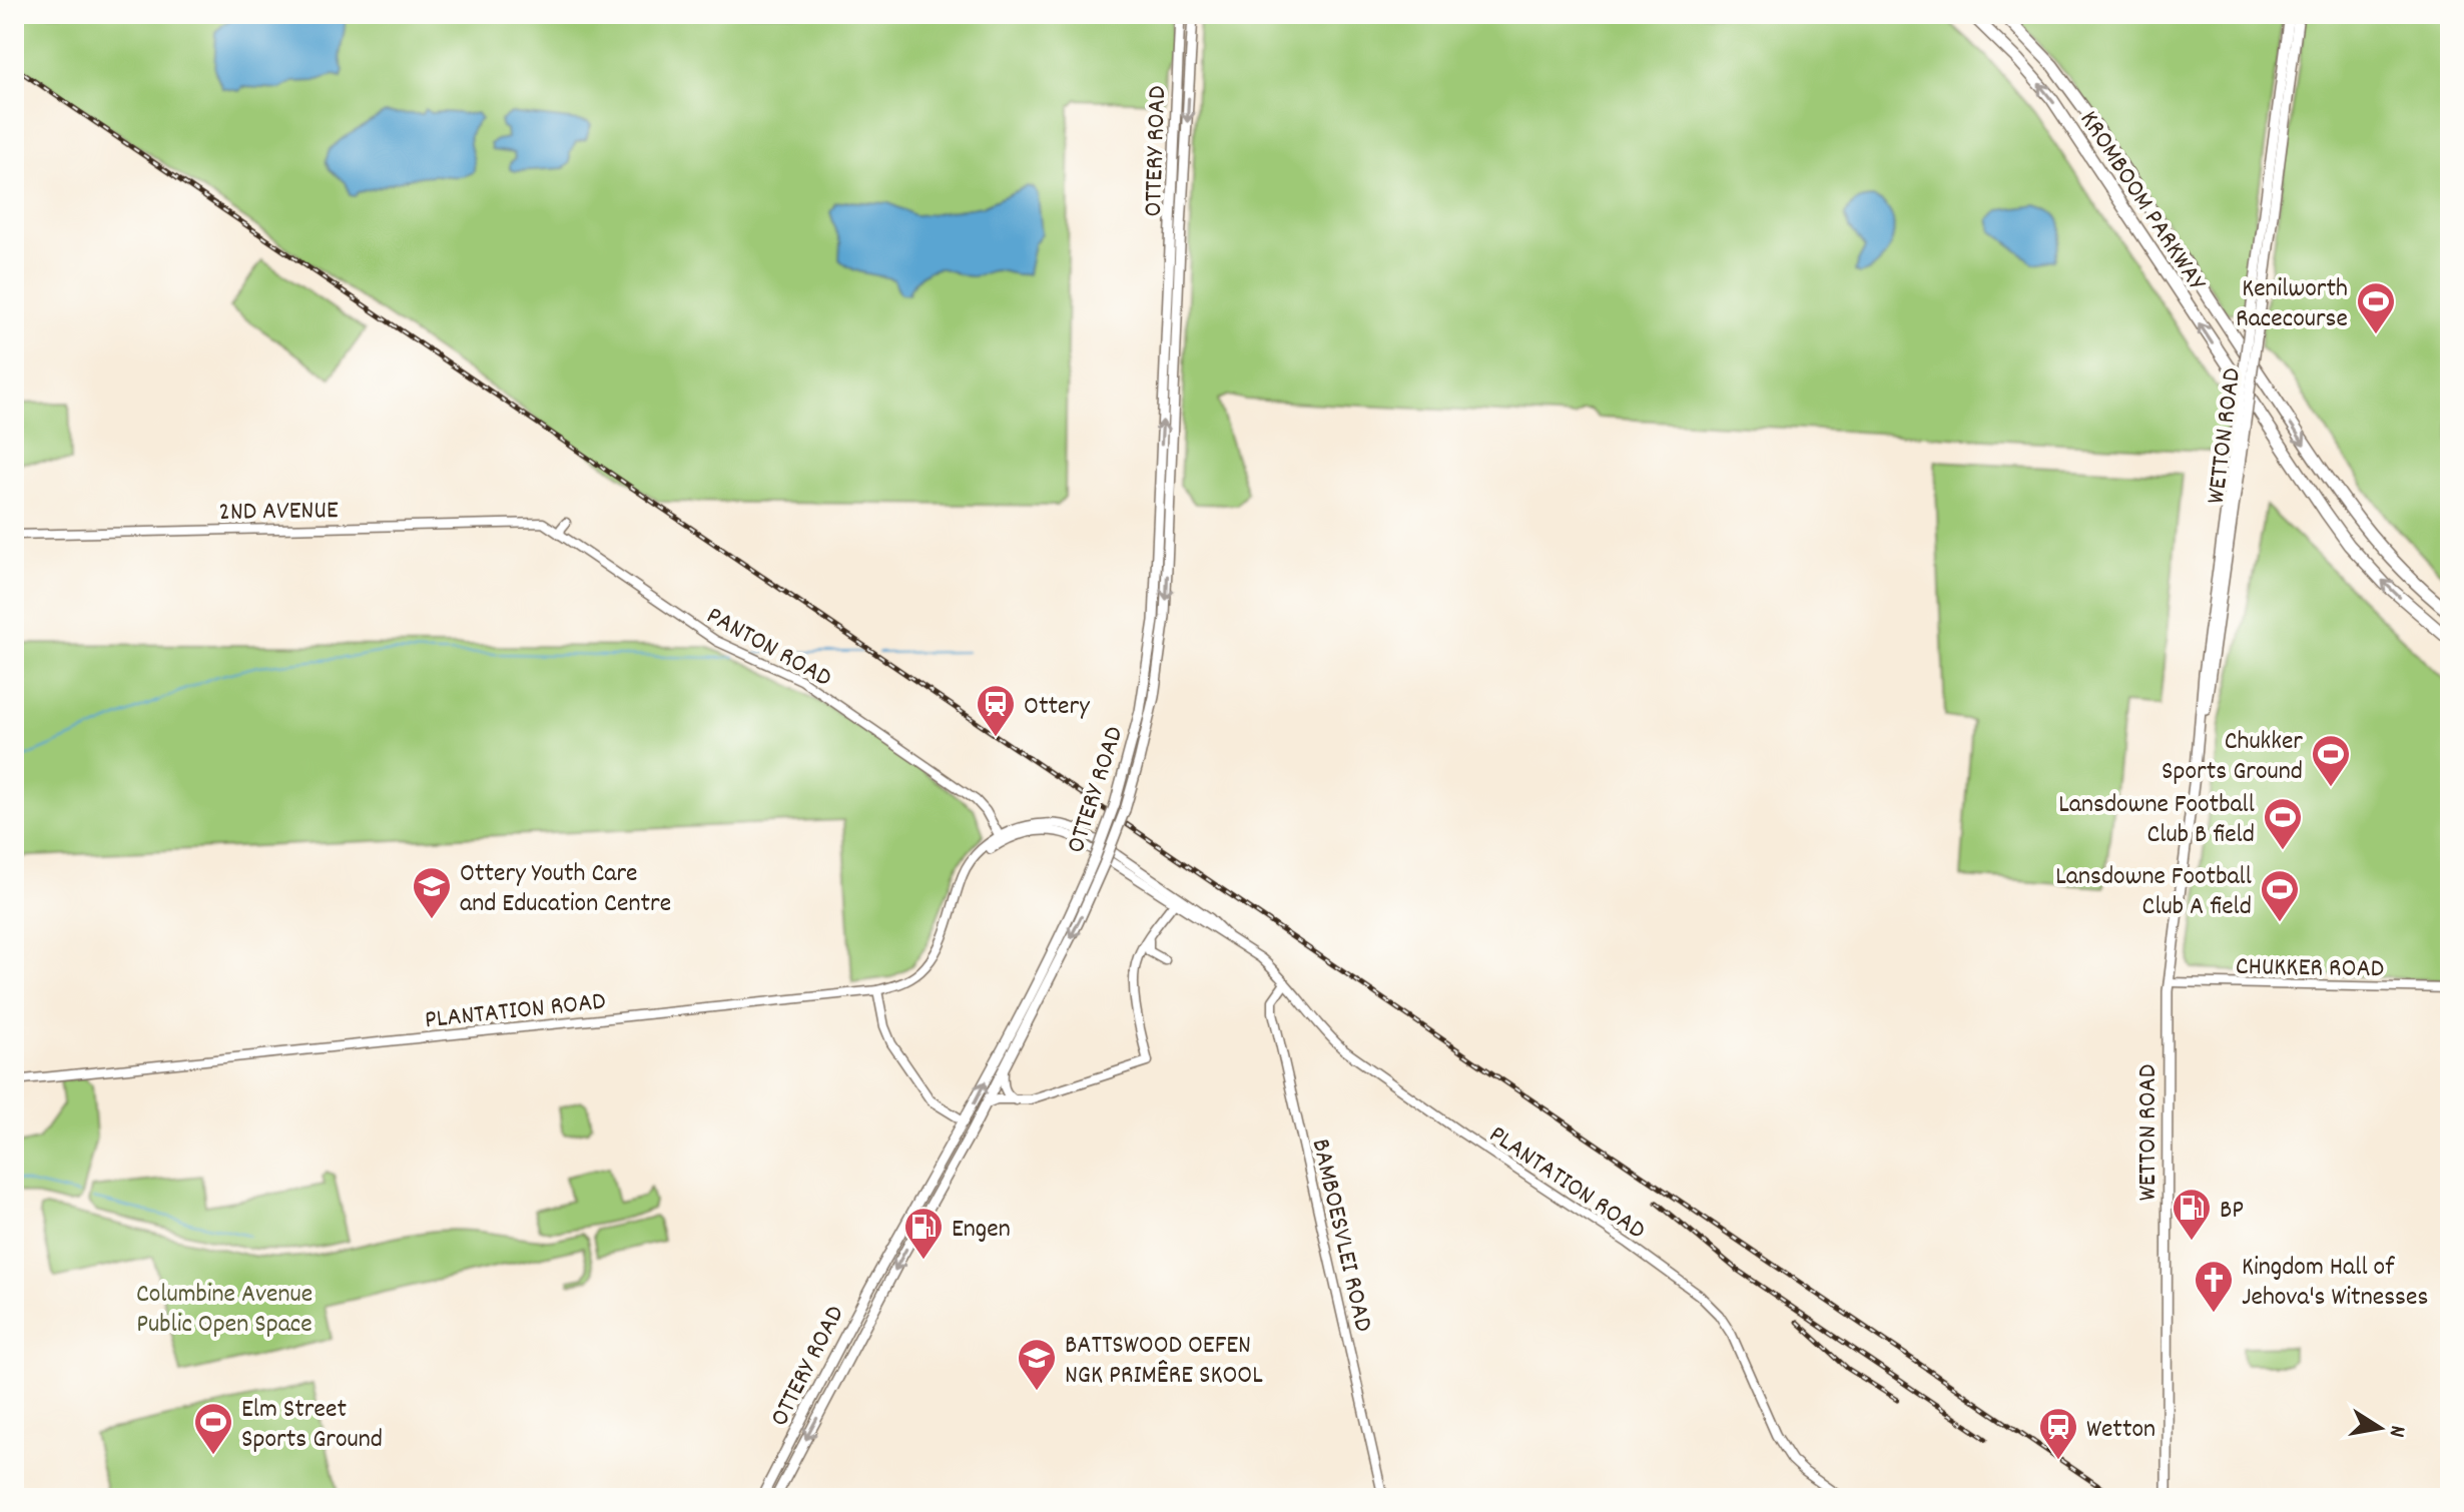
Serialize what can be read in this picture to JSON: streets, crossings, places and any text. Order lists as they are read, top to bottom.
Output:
{
  "streets": {
    "highway": ["KROMBOOM PARKWAY"],
    "main road": ["OTTERY ROAD", "WETTON ROAD"],
    "street": [
      "2ND AVENUE",
      "PANTON ROAD",
      "CHUKKER ROAD",
      "PLANTATION ROAD",
      "BAMBOESVLEI ROAD"
    ]
  },
  "crossings": [
    ["WETTON ROAD", "CHUKKER ROAD"],
    ["2ND AVENUE", "PANTON ROAD"],
    ["PANTON ROAD", "PLANTATION ROAD"],
    ["PLANTATION ROAD", "BAMBOESVLEI ROAD"]
  ],
  "parks": ["Columbine Avenue Public Open Space"],
  "places": {
    "sports": [
      "Kenilworth Racecourse",
      "Chukker Sports Ground",
      "Lansdowne Football Club B field",
      "Lansdowne Football Club A field",
      "Elm Street Sports Ground"
    ],
    "station": ["Ottery", "Wetton"],
    "school or university": ["Ottery Youth Care and Education Centre", "BATTSWOOD OEFEN NGK PRIMÊRE SKOOL"],
    "fuel station": ["BP", "Engen"],
    "church": ["Kingdom Hall of Jehova's Witnesses"]
  },
  "north": "right"
}
